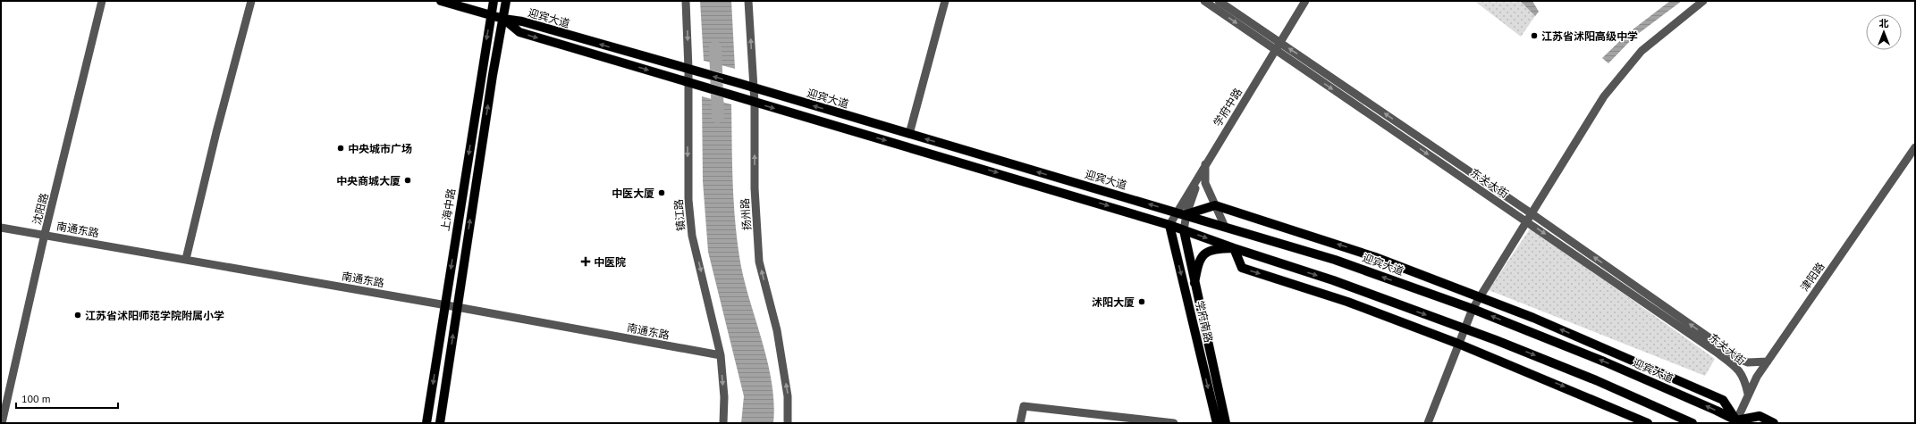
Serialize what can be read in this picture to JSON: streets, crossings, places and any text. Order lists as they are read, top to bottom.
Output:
{
  "streets": {
    "main road": ["迎宾大道", "上海中路", "学府南路"],
    "street": [
      "学府中路",
      "东关大街",
      "沈阳路",
      "扬州路",
      "镇江路",
      "南通东路",
      "津阳路"
    ]
  },
  "crossings": [
    ["迎宾大道", "学府中路"],
    ["迎宾大道", "扬州路"],
    ["迎宾大道", "镇江路"],
    ["迎宾大道", "津阳路"],
    ["迎宾大道", "学府南路"],
    ["学府中路", "东关大街"],
    ["学府中路", "学府南路"],
    ["东关大街", "津阳路"],
    ["沈阳路", "南通东路"],
    ["上海中路", "南通东路"],
    ["镇江路", "南通东路"]
  ],
  "one_way": ["扬州路", "镇江路"],
  "places": {
    "other": [
      "江苏省沭阳高级中学",
      "中央城市广场",
      "中央商城大厦",
      "中医大厦",
      "沭阳大厦",
      "江苏省沭阳师范学院附属小学"
    ],
    "health": ["中医院"]
  },
  "scale_bar": "100 m",
  "north": "top"
}
